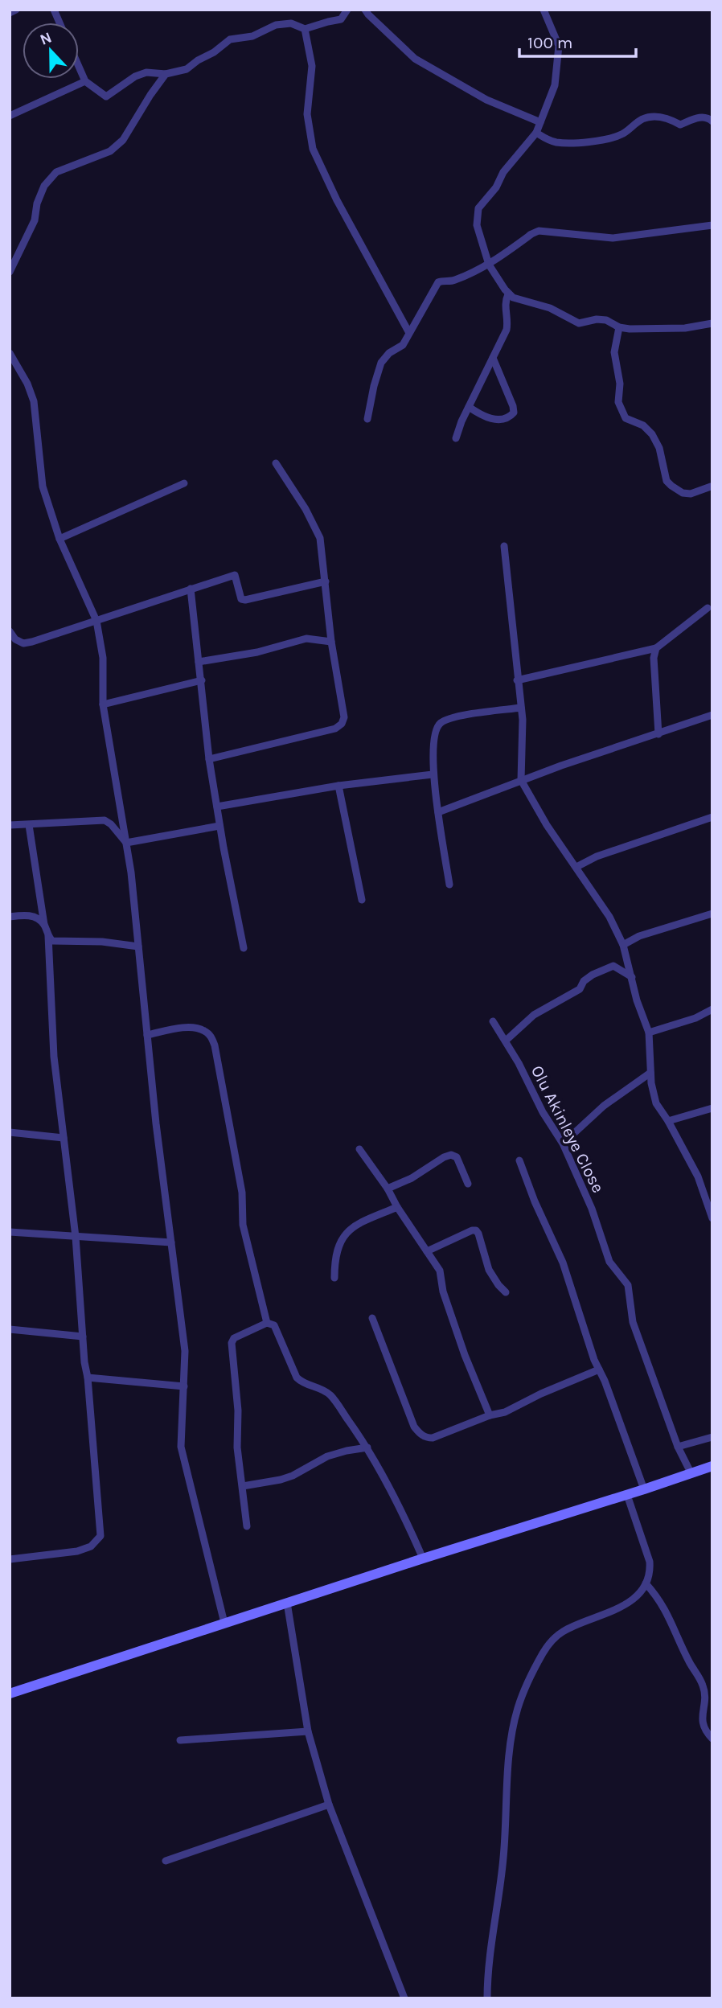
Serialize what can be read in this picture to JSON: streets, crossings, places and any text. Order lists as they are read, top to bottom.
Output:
{
  "streets": {
    "street": ["Olu Akinleye Close"]
  },
  "scale_bar": "100 m",
  "north": "top"
}
